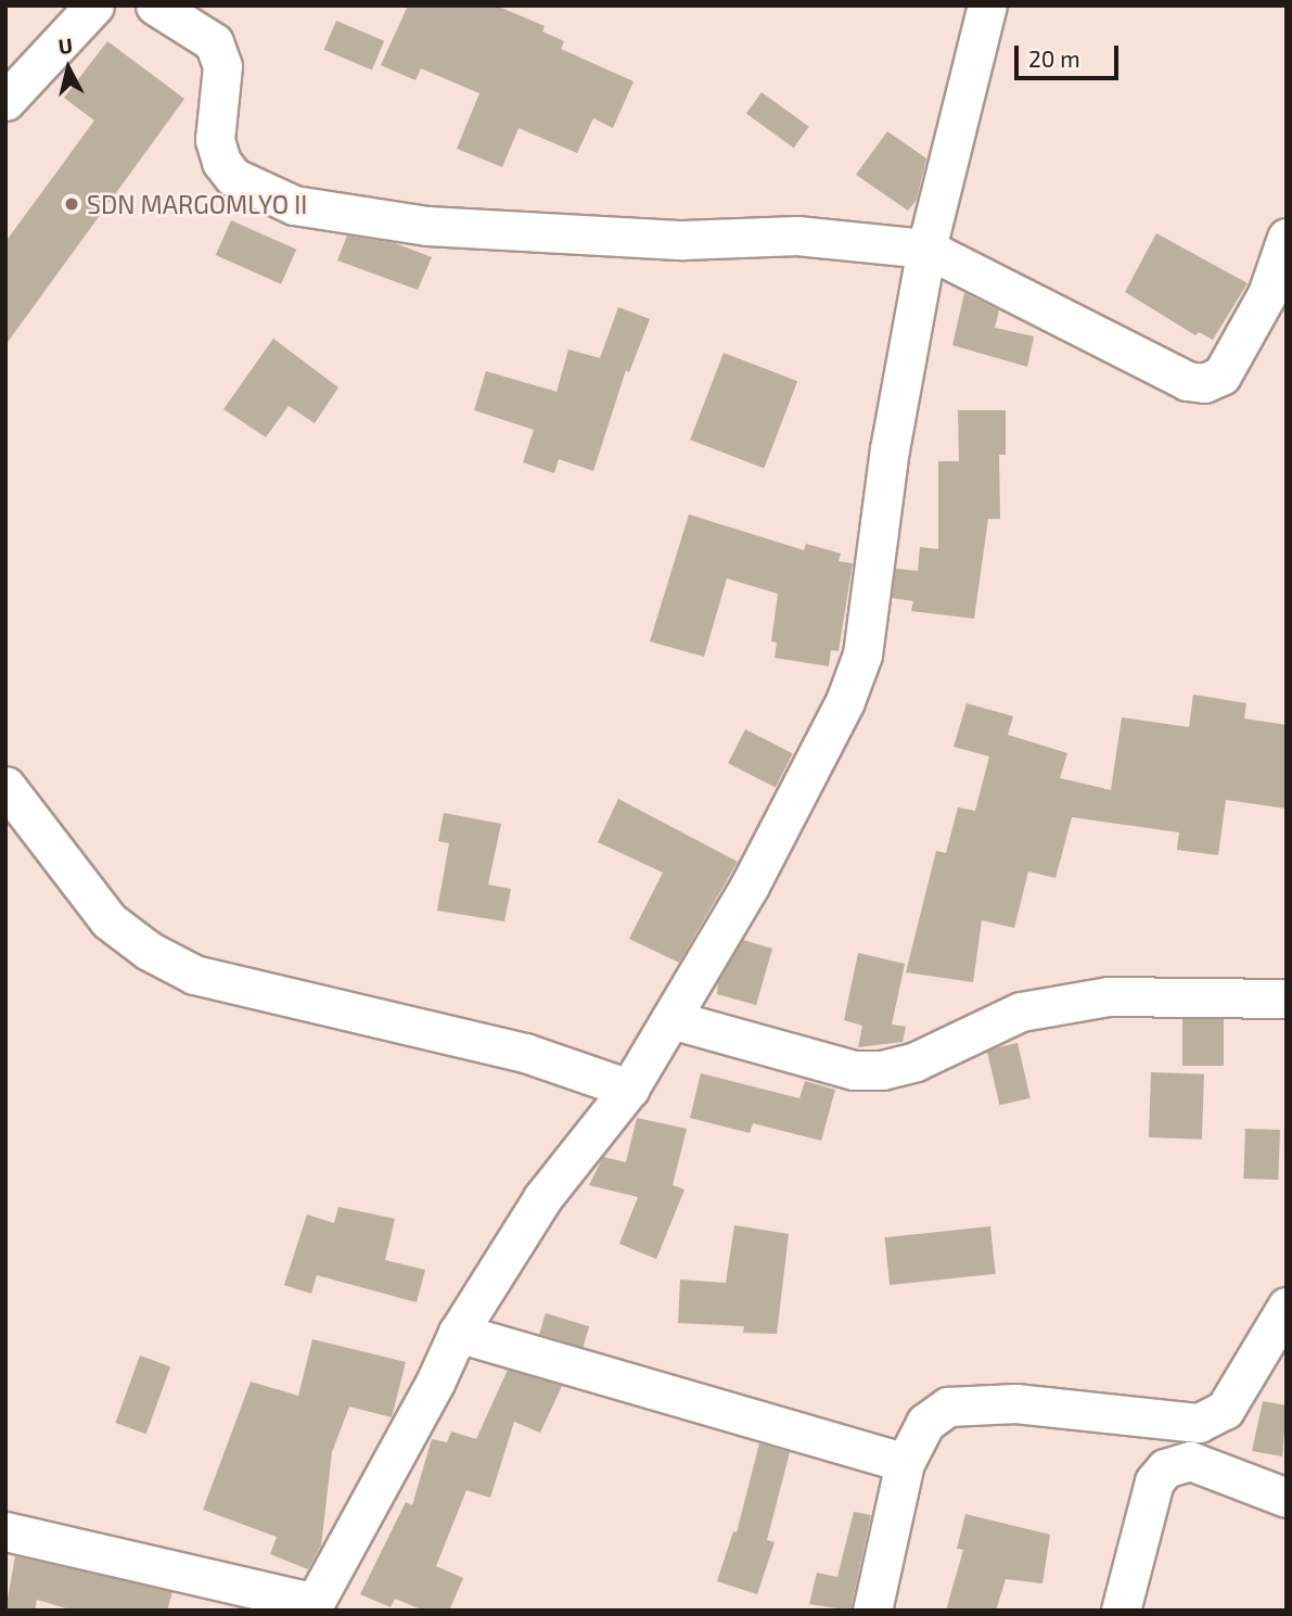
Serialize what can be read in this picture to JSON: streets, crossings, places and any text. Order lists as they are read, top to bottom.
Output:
{
  "places": ["SDN MARGOMLYO II"],
  "scale_bar": "20 m",
  "north": "top"
}
